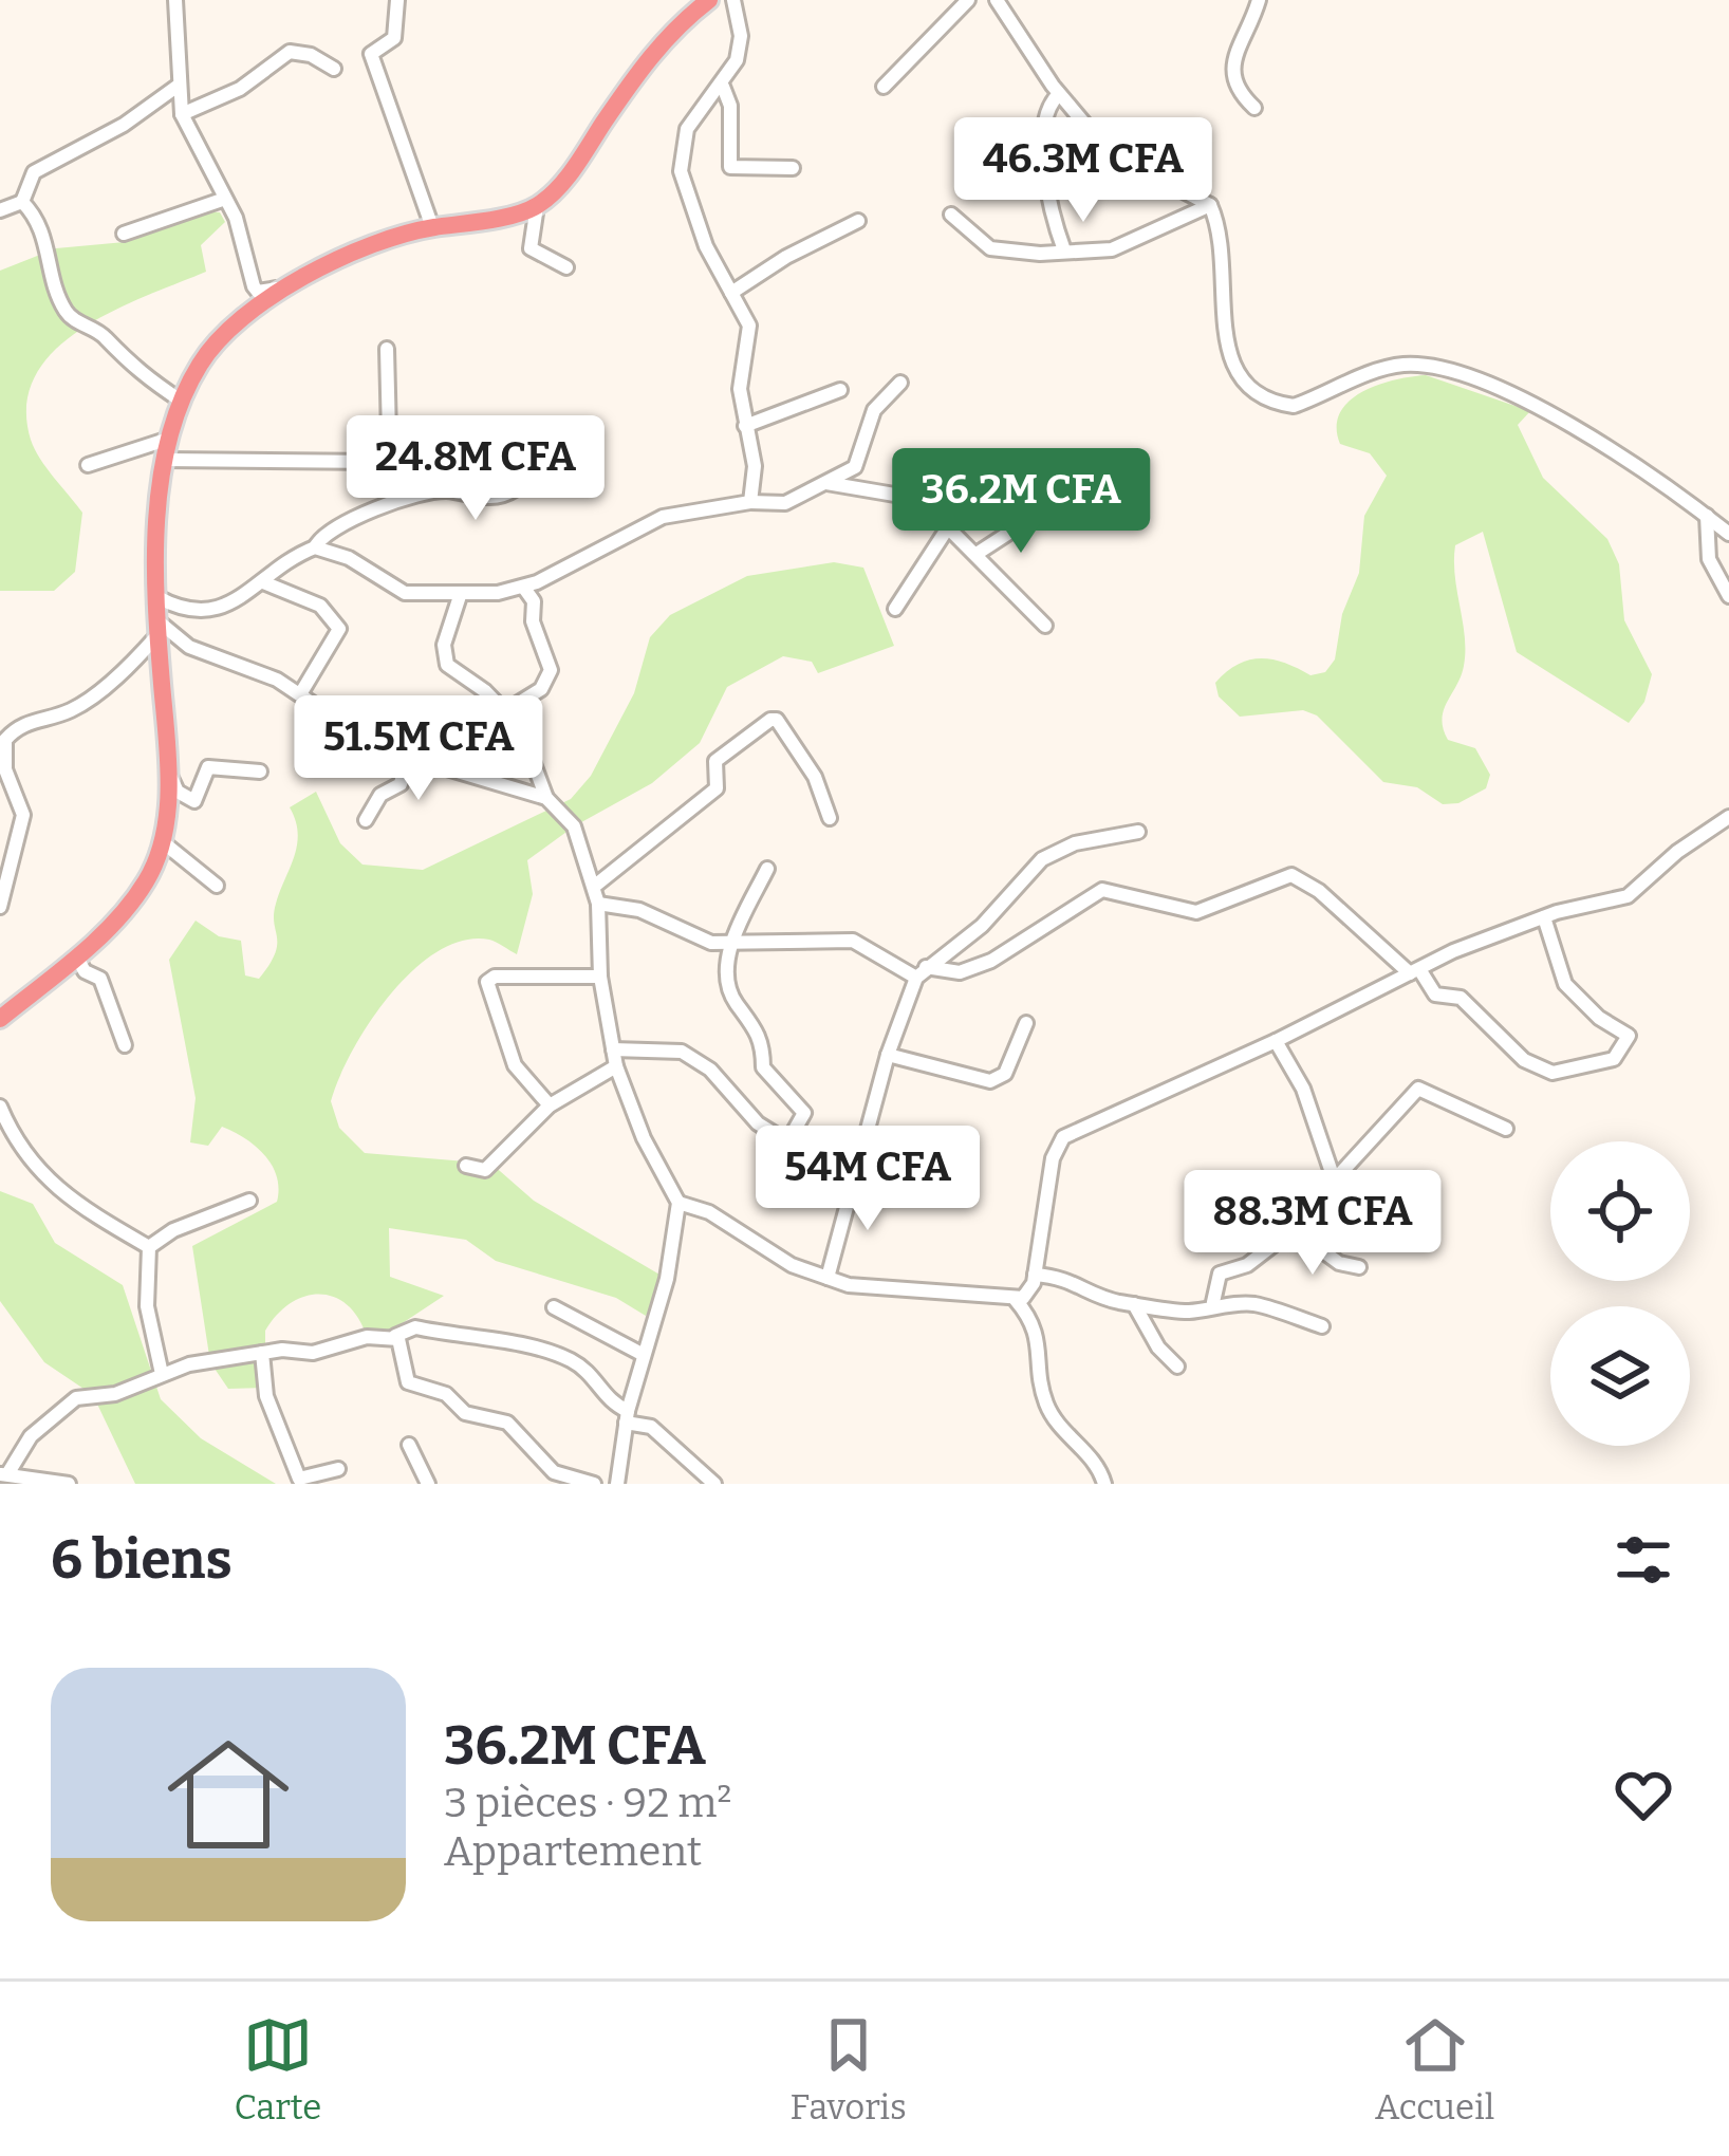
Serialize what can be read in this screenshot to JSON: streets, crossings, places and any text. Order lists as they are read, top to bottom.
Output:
{
  "page": {
    "price": [
      "46.3M CFA",
      "24.8M CFA",
      "36.2M CFA",
      "51.5M CFA",
      "54M CFA",
      "88.3M CFA"
    ],
    "heading": "6 biens",
    "list": [
      {
        "name": "36.2M CFA",
        "note": "3 pièces · 92 m² · Appartement"
      }
    ],
    "tabs": ["Carte", "Favoris", "Accueil"]
  }
}
